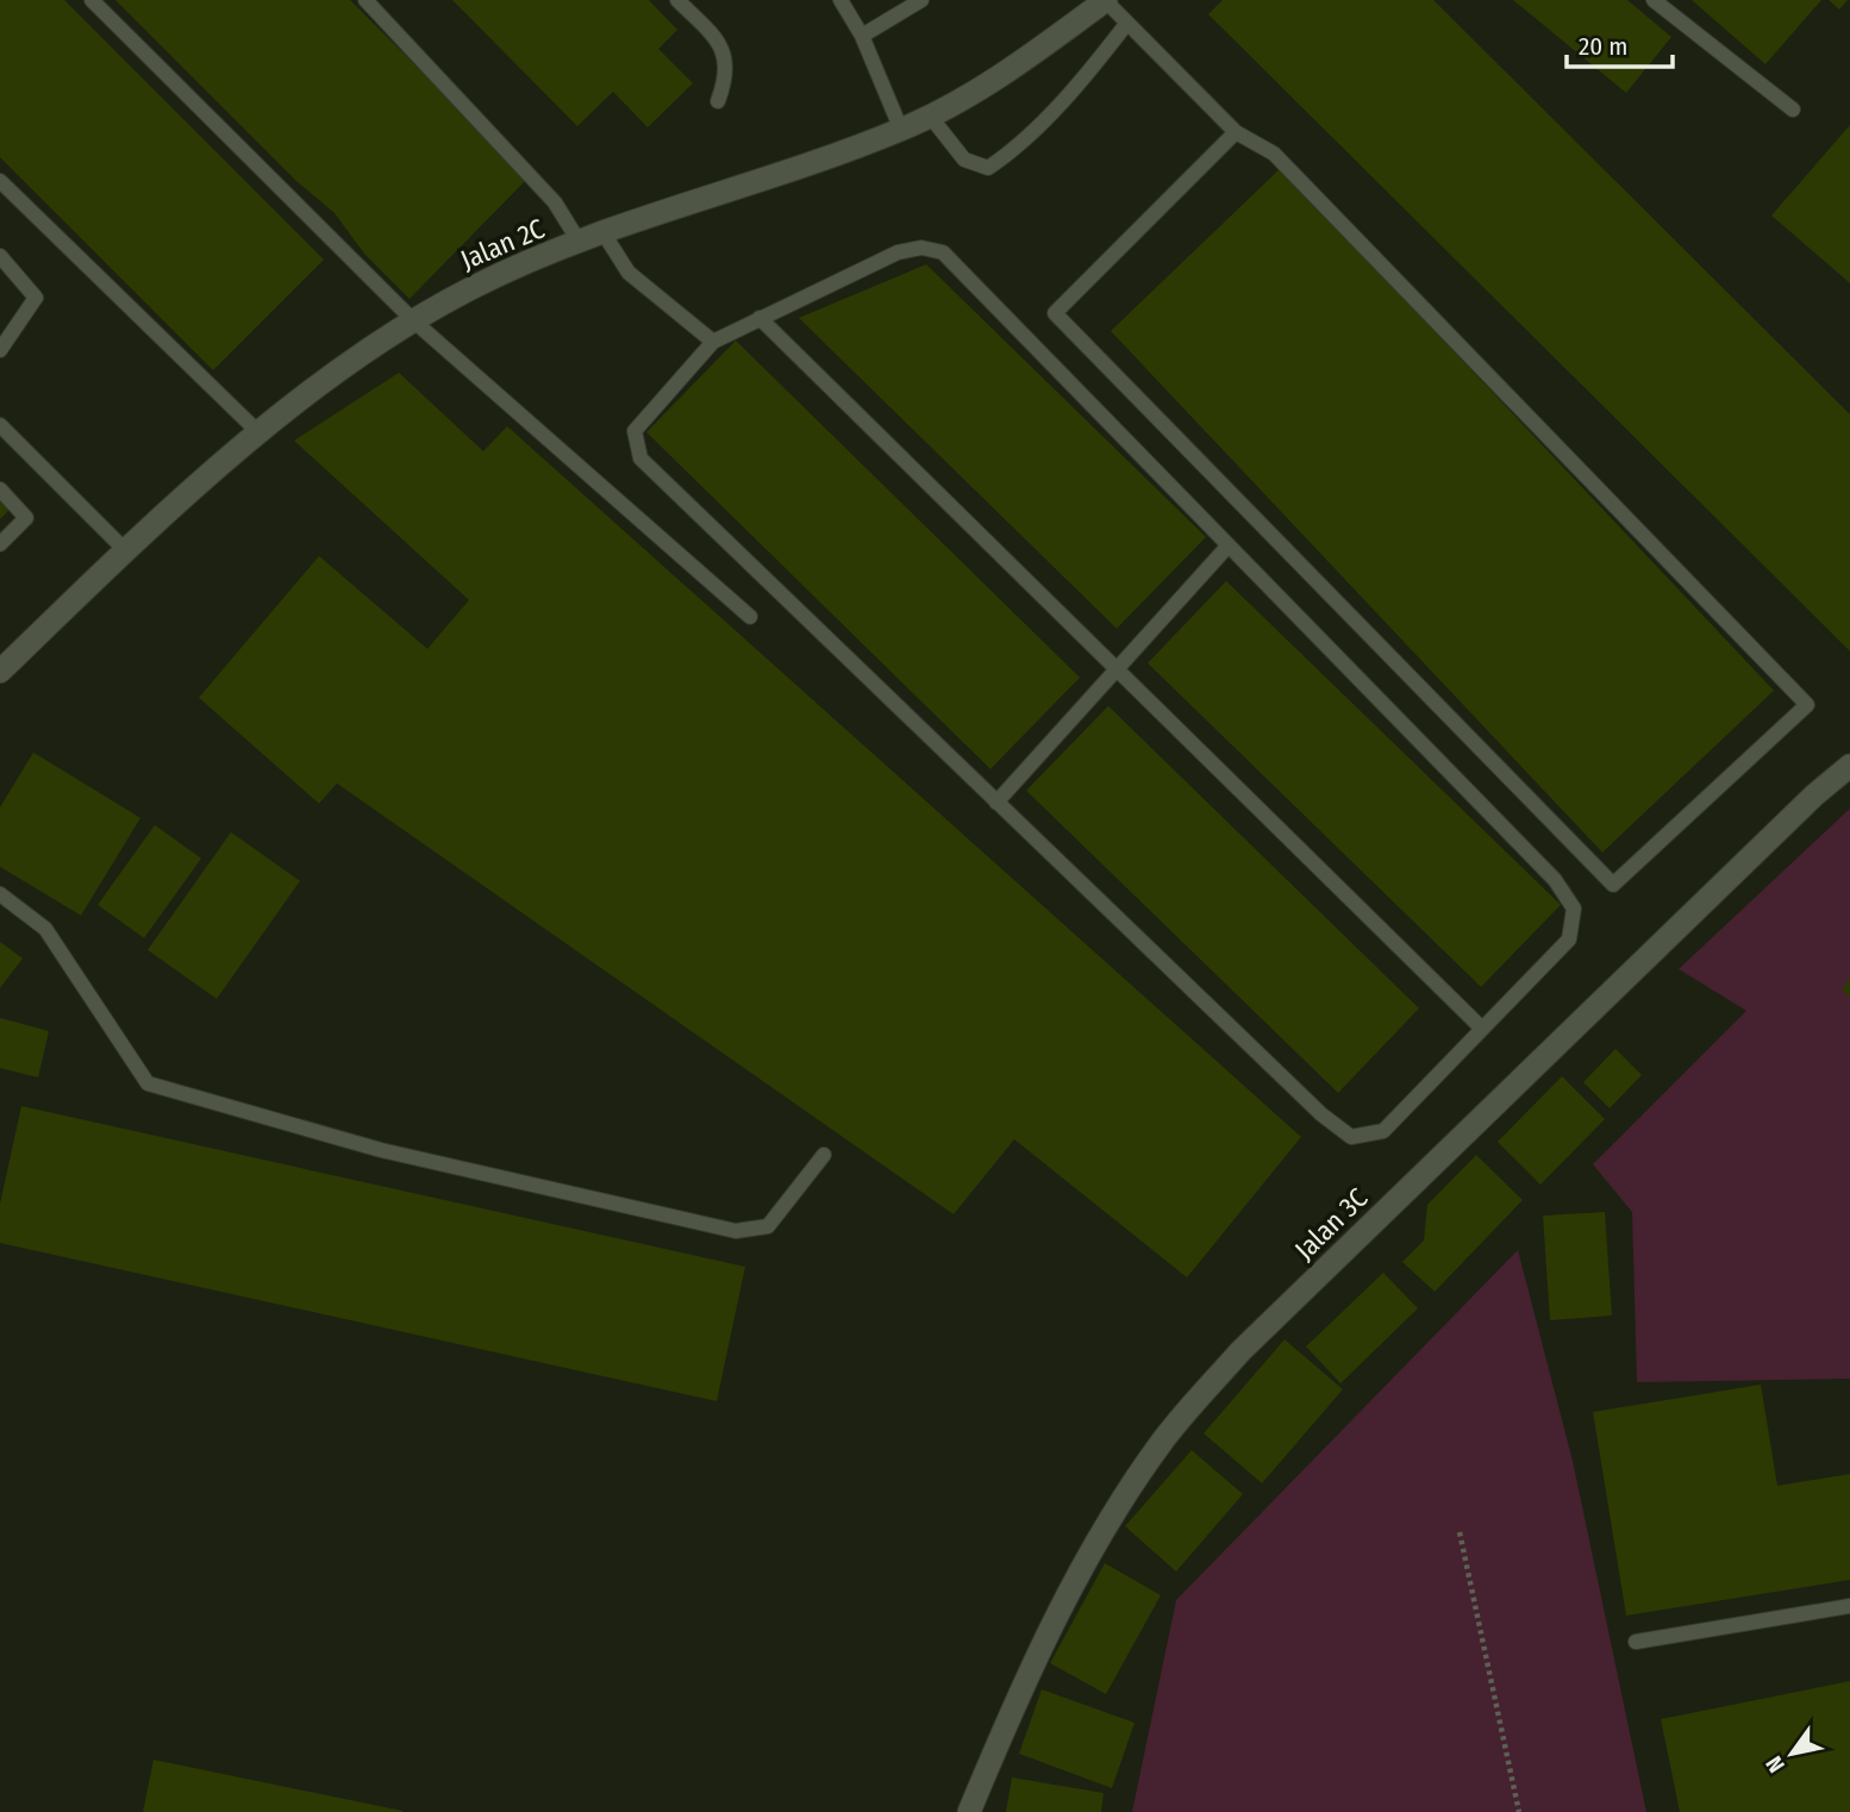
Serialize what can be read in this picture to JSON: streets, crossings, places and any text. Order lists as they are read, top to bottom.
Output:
{
  "streets": {
    "street": ["Jalan 2C", "Jalan 3C"]
  },
  "scale_bar": "20 m",
  "north": "bottom left"
}
